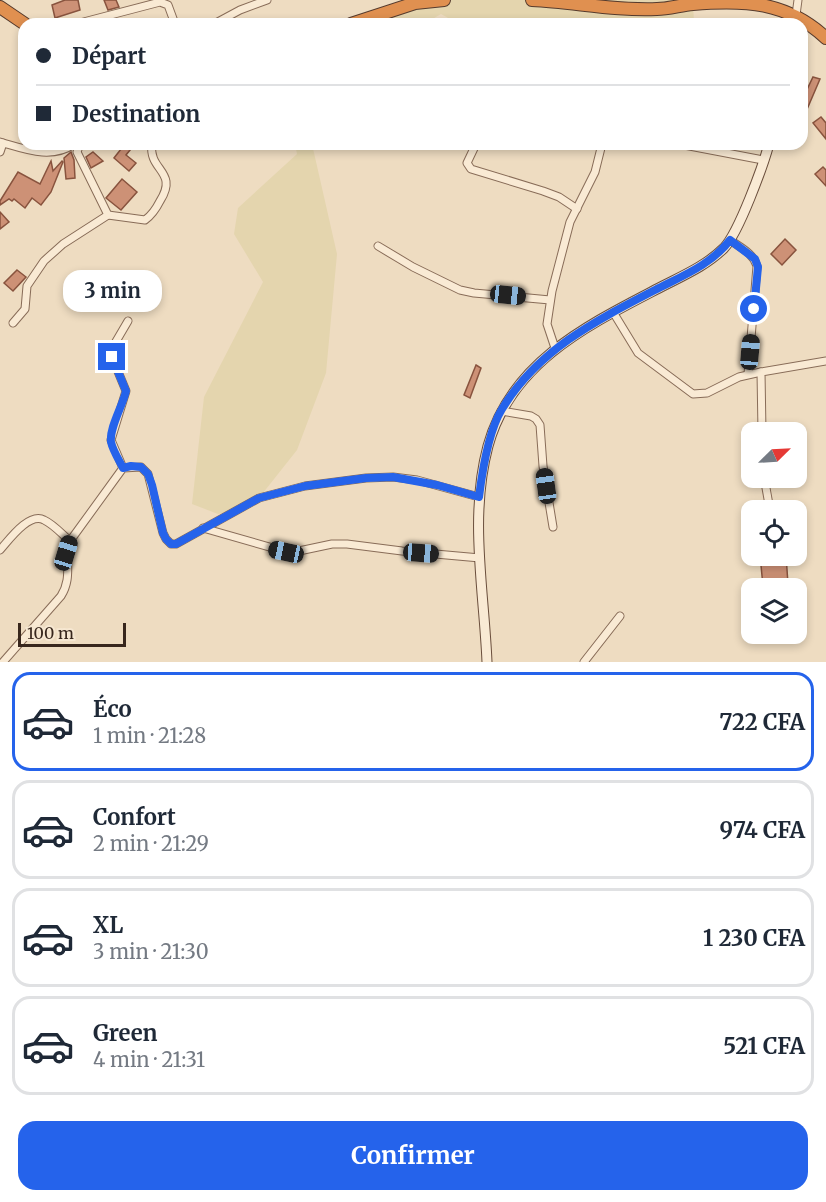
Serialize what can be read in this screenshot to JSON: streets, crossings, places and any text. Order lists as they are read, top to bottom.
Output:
{
  "scale_bar": "100 m",
  "north": "top right",
  "page": {
    "banner": ["Départ", "Destination"],
    "bubble": "3 min",
    "scale": "100 m",
    "list": [
      {
        "name": "Éco",
        "note": "1 min · 21:28",
        "value": "722 CFA"
      },
      {
        "name": "Confort",
        "note": "2 min · 21:29",
        "value": "974 CFA"
      },
      {
        "name": "XL",
        "note": "3 min · 21:30",
        "value": "1 230 CFA"
      },
      {
        "name": "Green",
        "note": "4 min · 21:31",
        "value": "521 CFA"
      }
    ],
    "buttons": "Confirmer"
  }
}
